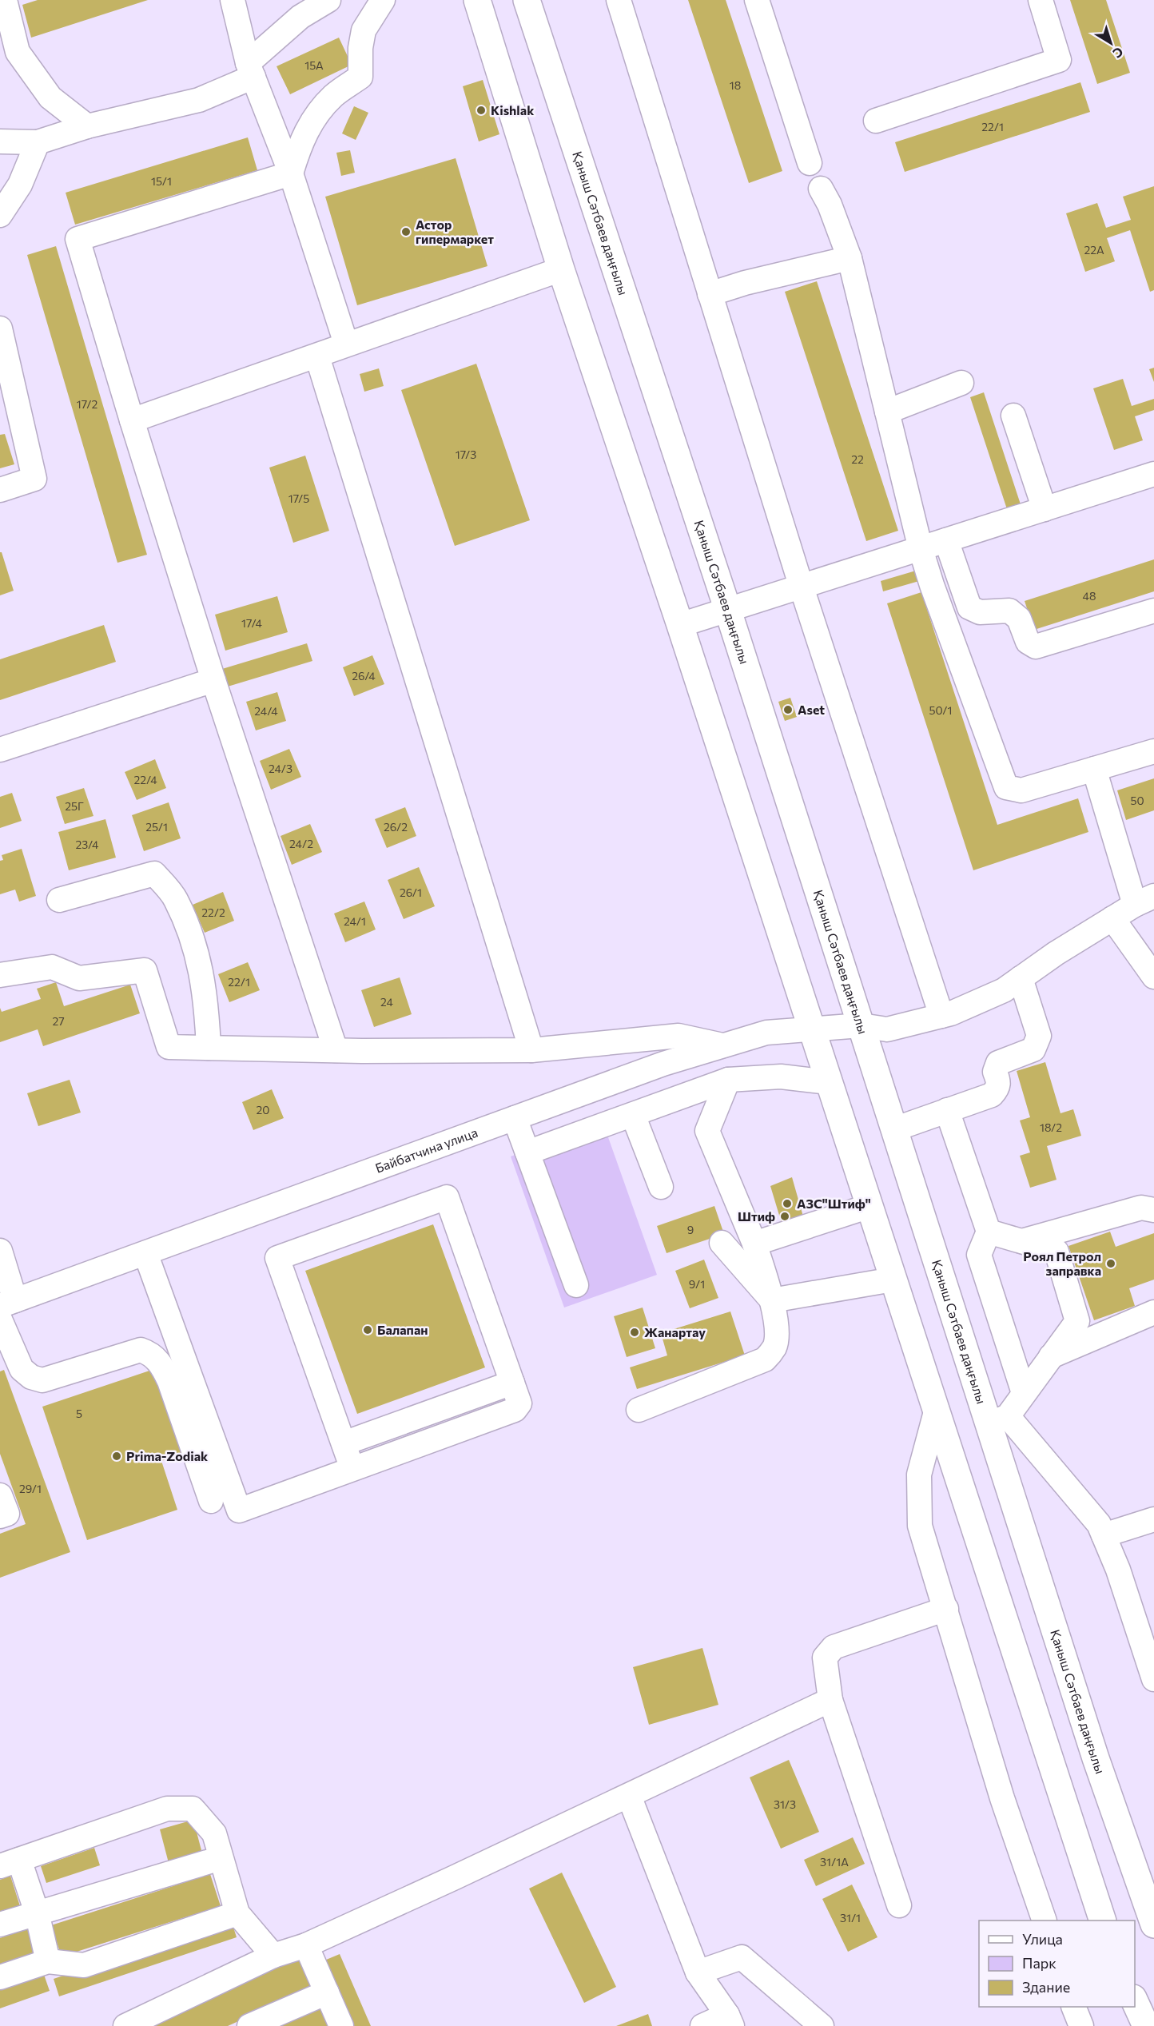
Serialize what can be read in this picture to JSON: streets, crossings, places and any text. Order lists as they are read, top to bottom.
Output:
{
  "streets": {
    "main road": ["Қаныш Сәтбаев даңғылы"],
    "street": ["Байбатчина улица"]
  },
  "crossings": [
    ["Қаныш Сәтбаев даңғылы", "Байбатчина улица"]
  ],
  "places": [
    "Kishlak",
    "Астор гипермаркет",
    "Aset",
    "АЗС\"Штиф\"",
    "Штиф",
    "Роял Петрол заправка",
    "Балапан",
    "Жанартау",
    "Prima-Zodiak"
  ],
  "house_numbers": [
    "15А",
    "18",
    "22/1",
    "15/1",
    "22А",
    "17/2",
    "17/3",
    "22",
    "17/5",
    "48",
    "17/4",
    "26/4",
    "50/1",
    "24/4",
    "24/3",
    "22/4",
    "50",
    "25Г",
    "25/1",
    "26/2",
    "24/2",
    "23/4",
    "26/1",
    "22/2",
    "24/1",
    "22/1",
    "24",
    "27",
    "20",
    "18/2",
    "9",
    "9/1",
    "5",
    "29/1",
    "31/3",
    "31/1А",
    "31/1"
  ],
  "legend": ["Улица", "Парк", "Здание"],
  "north": "bottom right"
}
